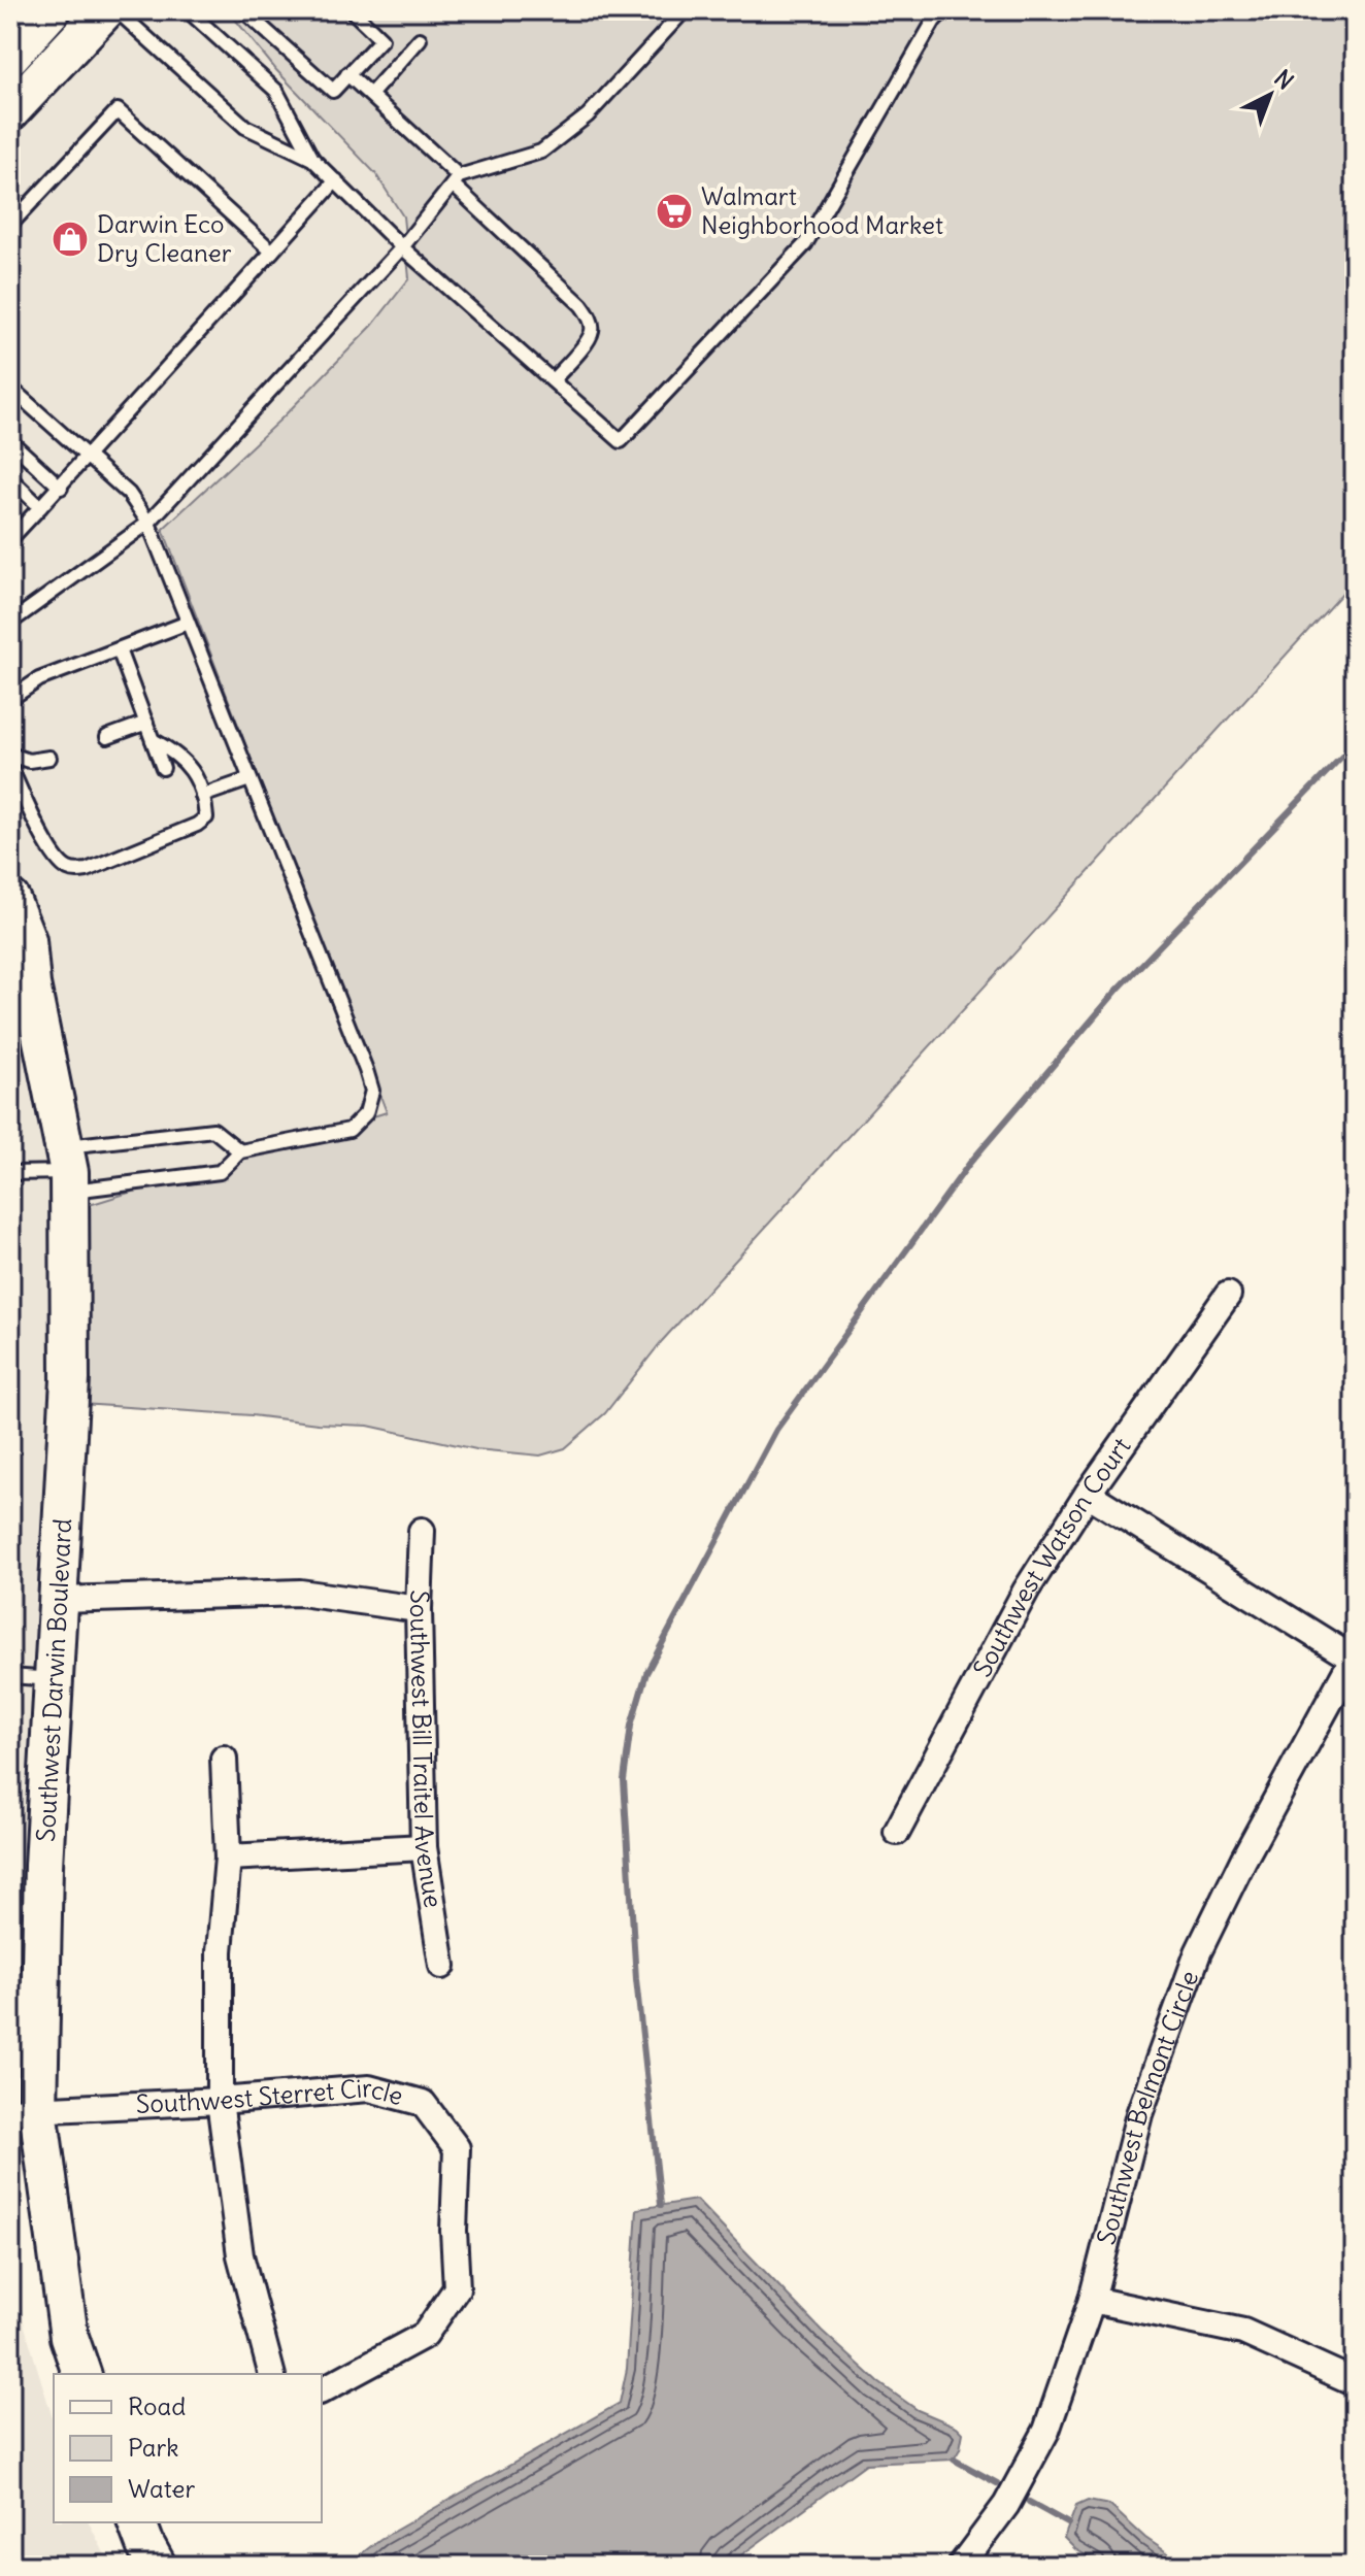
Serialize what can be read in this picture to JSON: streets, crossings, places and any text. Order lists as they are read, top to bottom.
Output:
{
  "streets": {
    "street": [
      "Southwest Watson Court",
      "Southwest Darwin Boulevard",
      "Southwest Bill Traitel Avenue",
      "Southwest Sterret Circle",
      "Southwest Belmont Circle"
    ]
  },
  "crossings": [
    ["Southwest Darwin Boulevard", "Southwest Sterret Circle"]
  ],
  "places": {
    "supermarket": ["Walmart Neighborhood Market"],
    "shop": ["Darwin Eco Dry Cleaner"]
  },
  "legend": ["Road", "Park", "Water"],
  "north": "top right"
}
